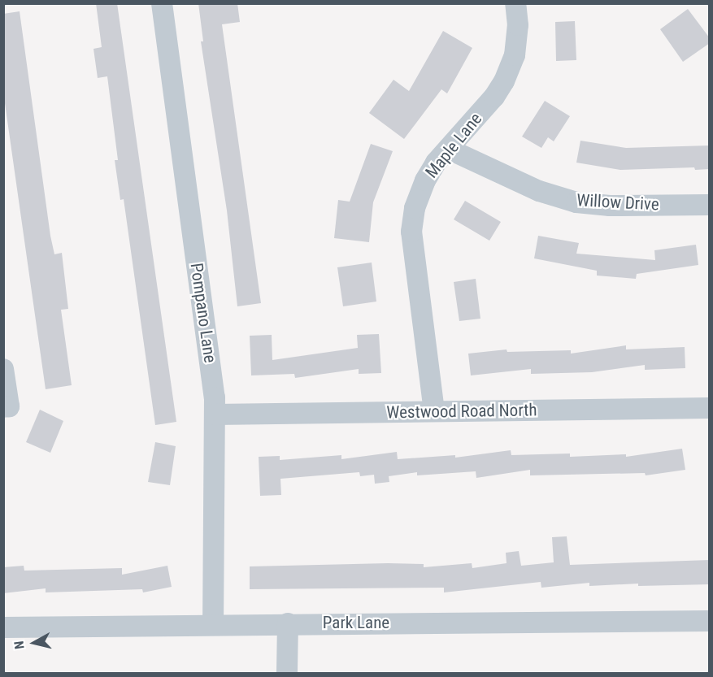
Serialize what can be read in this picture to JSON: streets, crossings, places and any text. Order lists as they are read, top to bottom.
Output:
{
  "streets": {
    "street": [
      "Maple Lane",
      "Willow Drive",
      "Pompano Lane",
      "Westwood Road North",
      "Park Lane"
    ]
  },
  "crossings": [
    ["Maple Lane", "Willow Drive"],
    ["Maple Lane", "Westwood Road North"],
    ["Pompano Lane", "Westwood Road North"],
    ["Pompano Lane", "Park Lane"]
  ],
  "north": "left"
}
